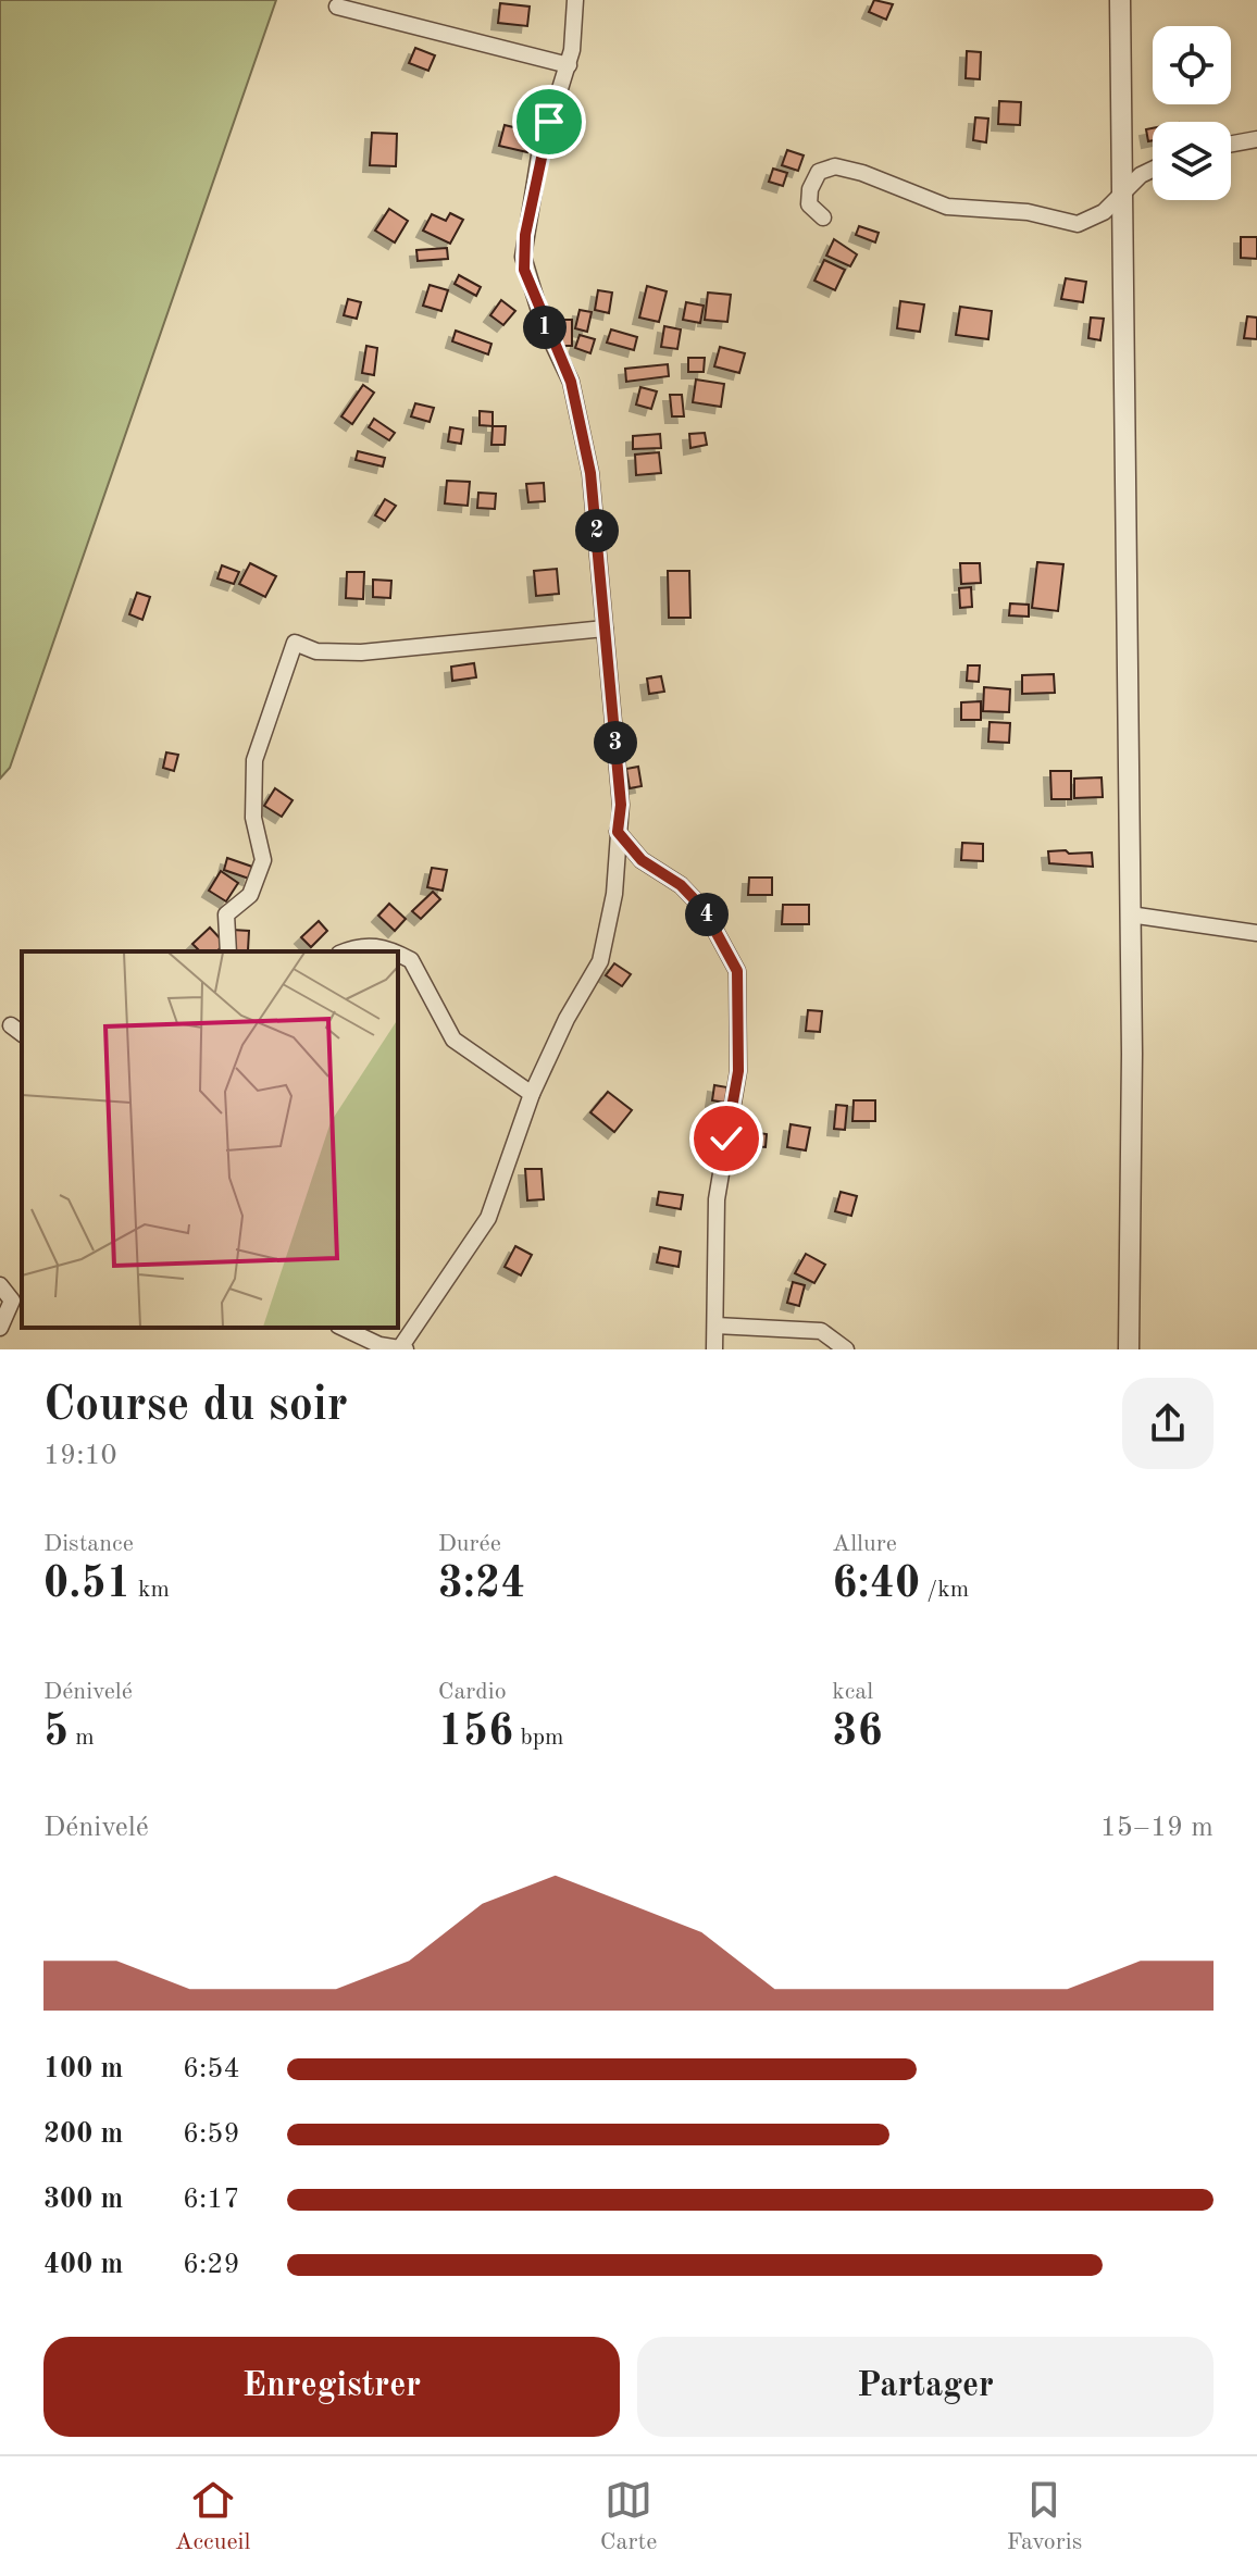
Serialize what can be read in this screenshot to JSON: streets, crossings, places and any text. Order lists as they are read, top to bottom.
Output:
{
  "page": {
    "pins": [
      "1",
      "2",
      "3",
      "4"
    ],
    "heading": ["Course du soir", "19:10"],
    "stats": [
      ["Distance", "0.51 km"],
      ["Durée", "3:24"],
      ["Allure", "6:40 /km"],
      ["Dénivelé", "5 m"],
      ["Cardio", "156 bpm"],
      ["kcal", "36"]
    ],
    "chart": ["Dénivelé", "15–19 m"],
    "list": [
      {
        "name": "100 m",
        "note": "6:54"
      },
      {
        "name": "200 m",
        "note": "6:59"
      },
      {
        "name": "300 m",
        "note": "6:17"
      },
      {
        "name": "400 m",
        "note": "6:29"
      }
    ],
    "buttons": ["Enregistrer", "Partager"],
    "tabs": ["Accueil", "Carte", "Favoris"]
  }
}
